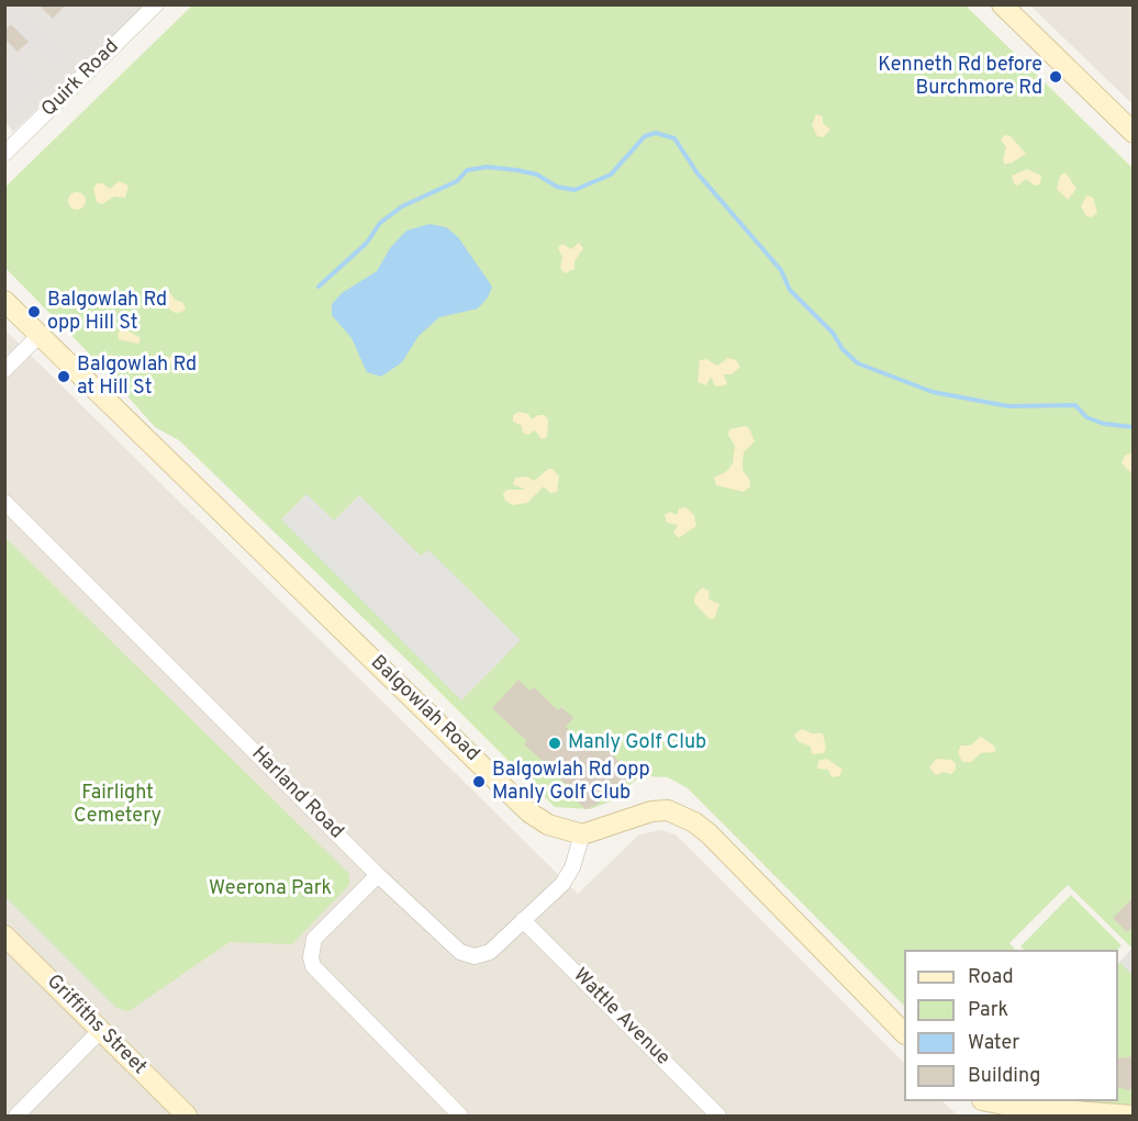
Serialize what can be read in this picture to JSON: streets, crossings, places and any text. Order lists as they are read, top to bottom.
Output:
{
  "streets": {
    "street": [
      "Quirk Road",
      "Balgowlah Road",
      "Harland Road",
      "Wattle Avenue",
      "Griffiths Street"
    ]
  },
  "crossings": [
    ["Balgowlah Road", "Harland Road"],
    ["Harland Road", "Wattle Avenue"]
  ],
  "parks": ["Fairlight Cemetery", "Weerona Park"],
  "places": [
    "Kenneth Rd before Burchmore Rd",
    "Balgowlah Rd opp Hill St",
    "Balgowlah Rd at Hill St",
    "Manly Golf Club",
    "Balgowlah Rd opp Manly Golf Club"
  ],
  "legend": [
    "Road",
    "Park",
    "Water",
    "Building"
  ]
}
